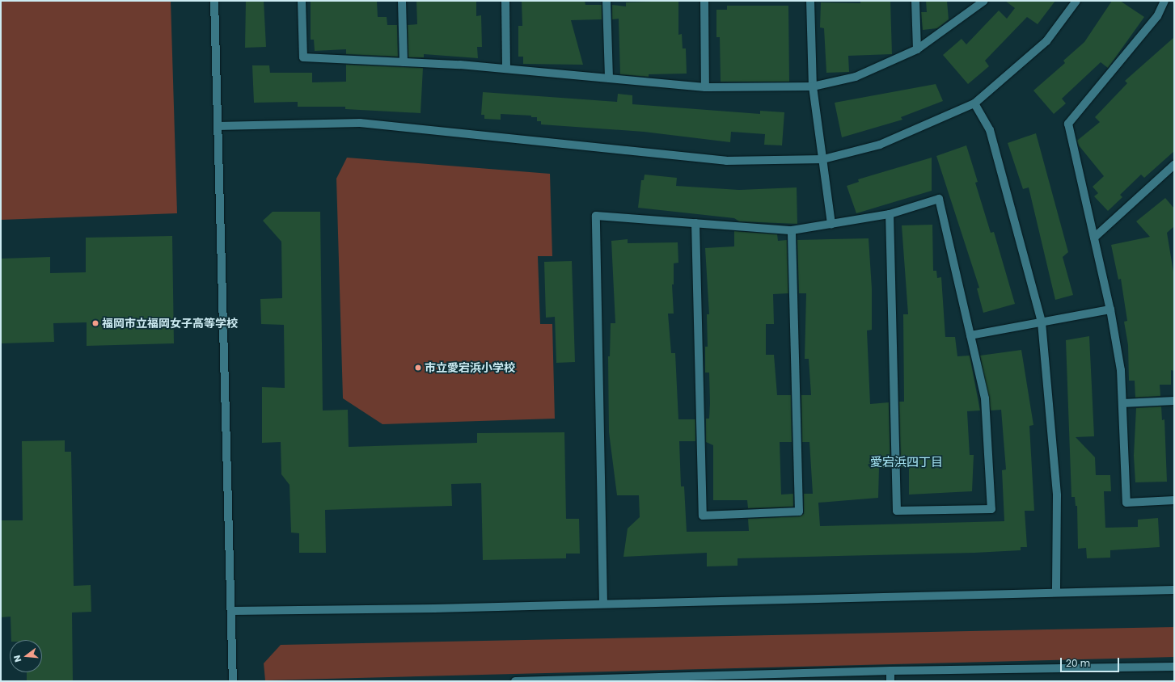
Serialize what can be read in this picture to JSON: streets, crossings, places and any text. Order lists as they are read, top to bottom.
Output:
{
  "districts": ["愛宕浜四丁目"],
  "places": ["福岡市立福岡女子高等学校", "市立愛宕浜小学校"],
  "scale_bar": "20 m",
  "north": "left"
}
